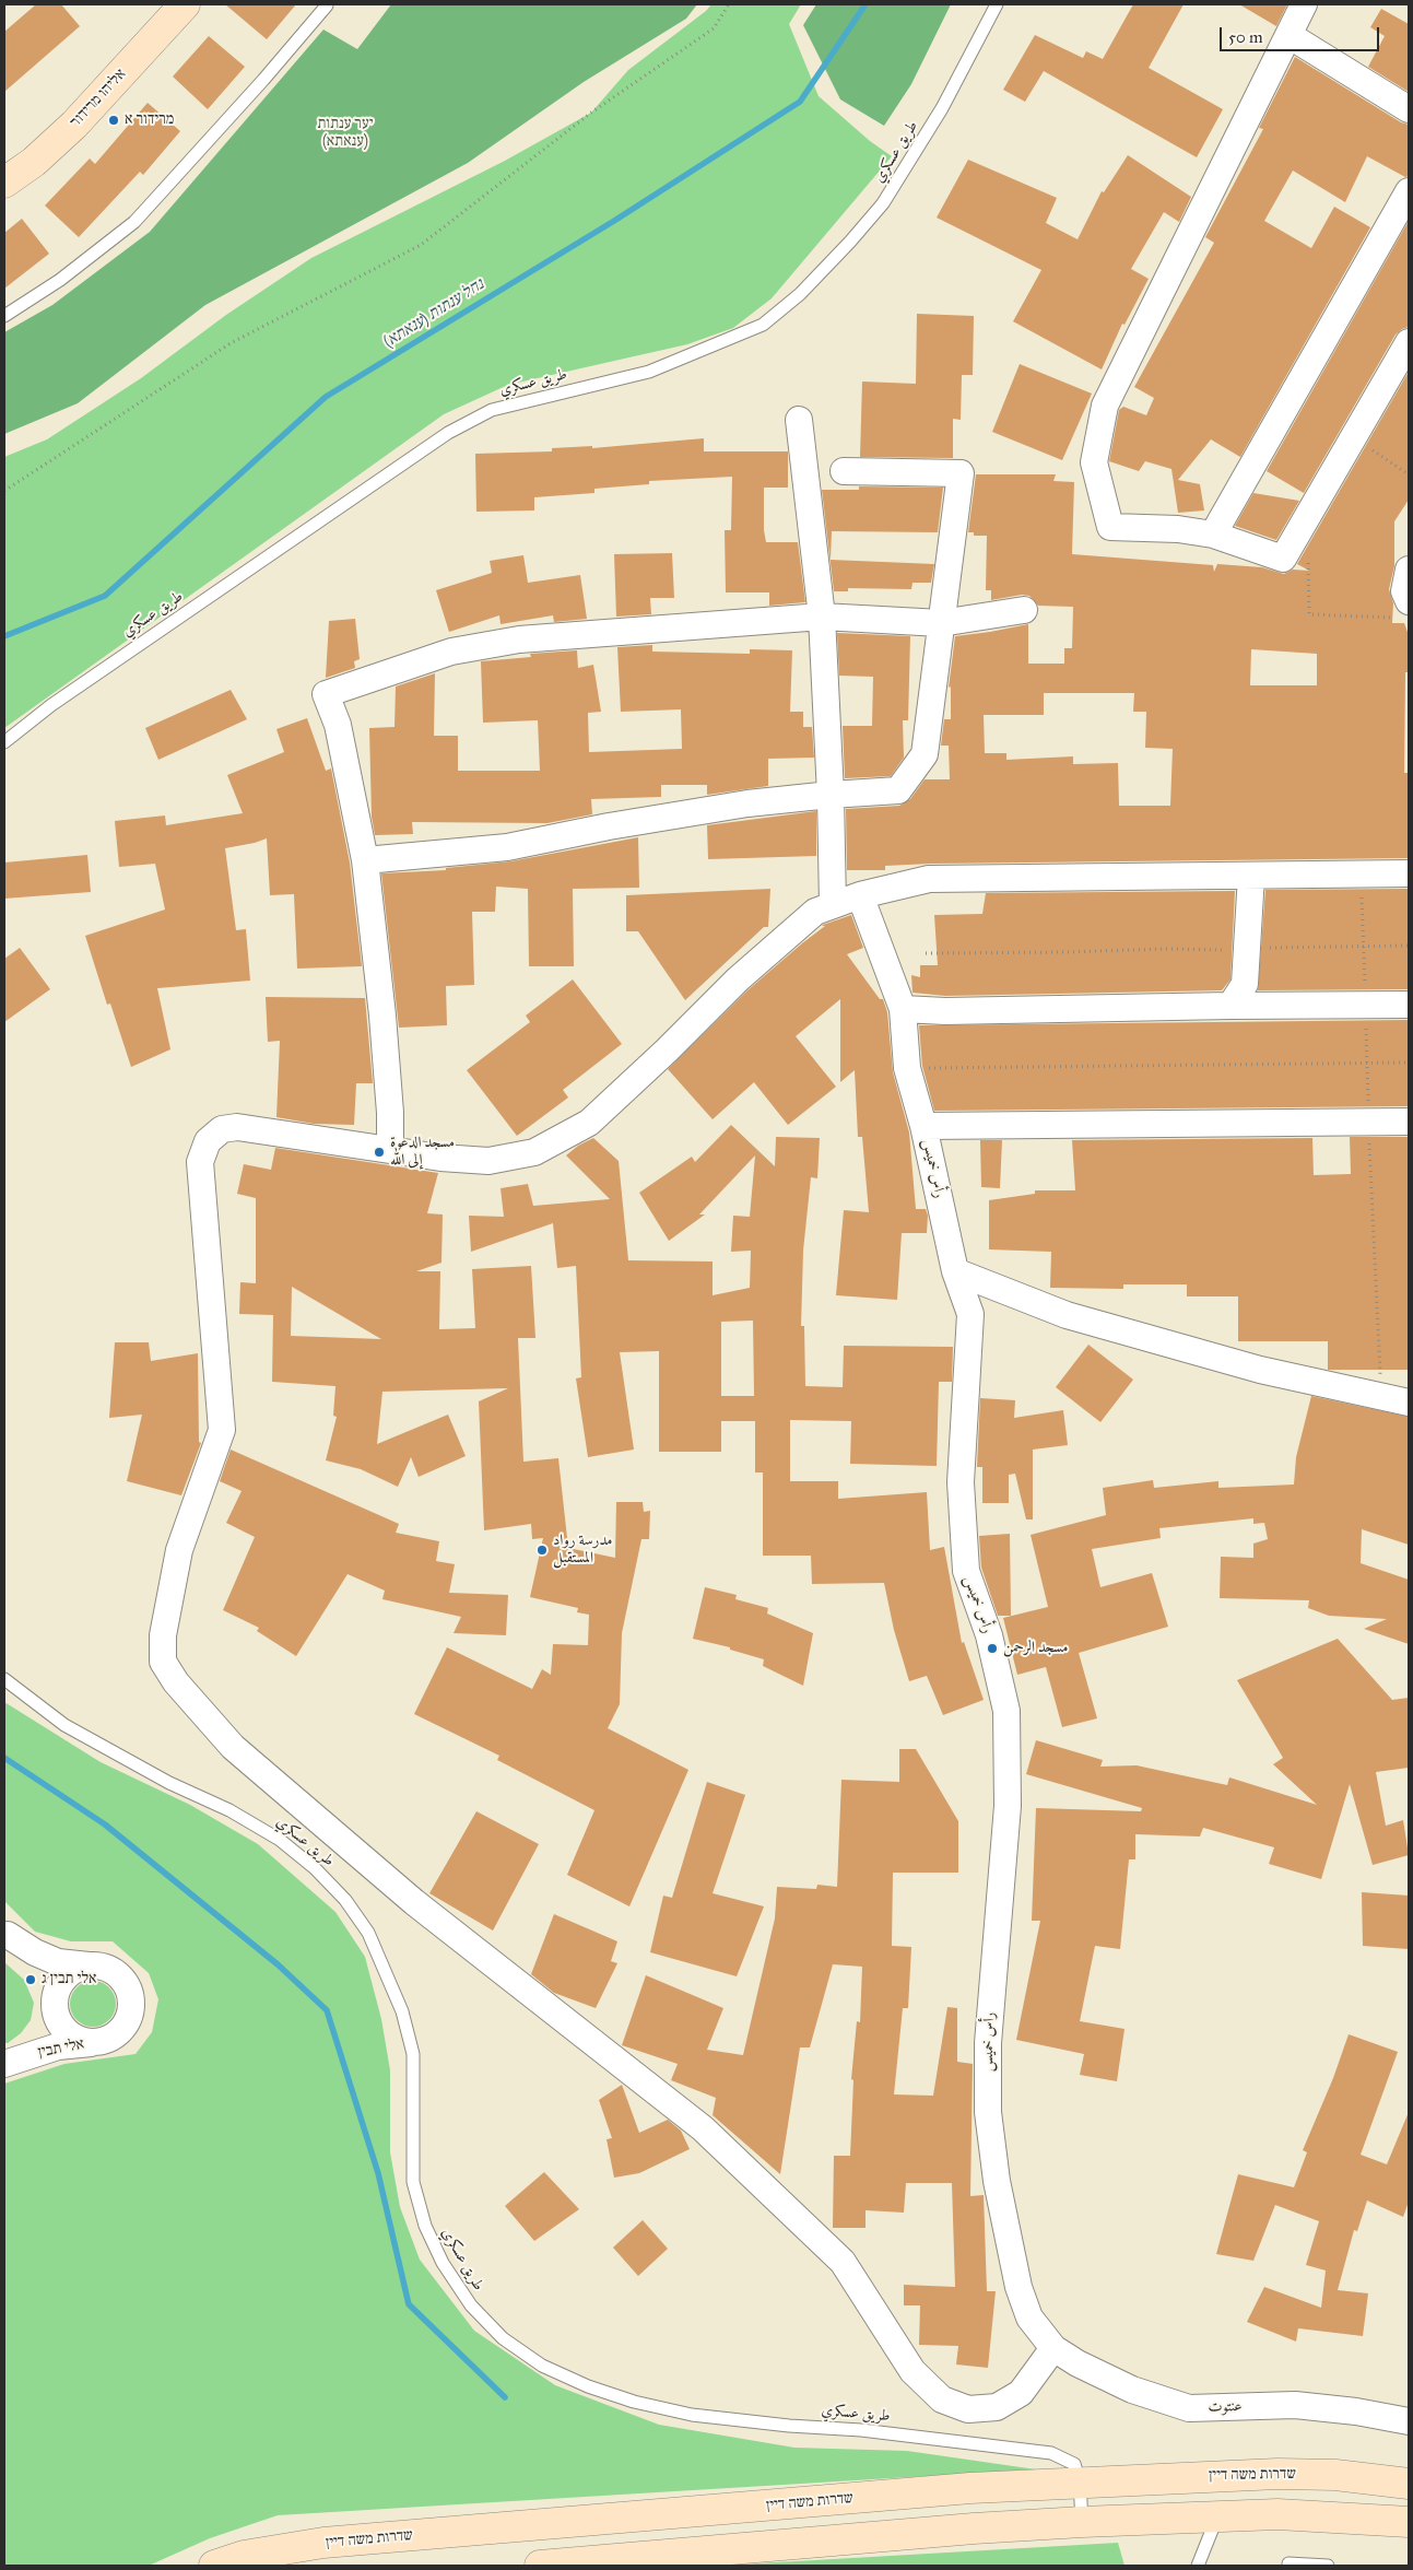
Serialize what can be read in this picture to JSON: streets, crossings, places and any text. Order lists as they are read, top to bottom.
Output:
{
  "streets": {
    "street": [
      "אליהו מרידור",
      "رأس خميس",
      "אלי תבין",
      "عنتوت",
      "שדרות משה דיין"
    ],
    "lane": ["طريق عسكري"]
  },
  "crossings": [
    ["طريق عسكري", "שדרות משה דיין"],
    ["رأس خميس", "عنتوت"]
  ],
  "water": ["נחל ענתות (ענאתא)"],
  "parks": ["יער ענתות (ענאתא)"],
  "places": [
    "מרידור א",
    "مسجد الدعوة إلى الله",
    "مدرسة رواد المستقبل",
    "مسجد الرحمن",
    "אלי תבין ג"
  ],
  "scale_bar": "50 m"
}
